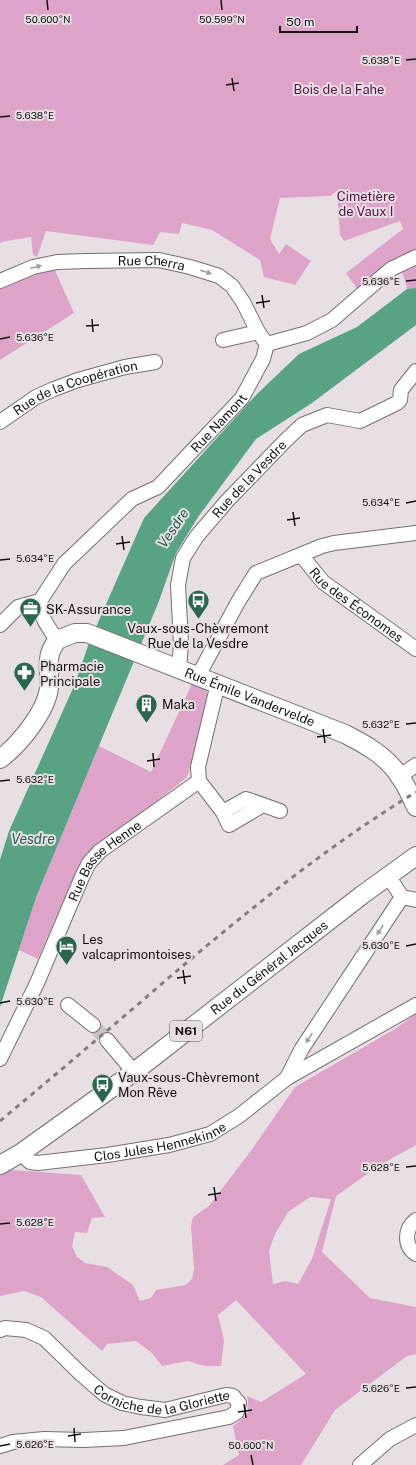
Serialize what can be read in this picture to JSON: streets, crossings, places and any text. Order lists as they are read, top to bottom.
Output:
{
  "streets": {
    "main road": ["Rue Émile Vandervelde", "Rue du Général Jacques", "N61"],
    "street": [
      "Rue Cherra",
      "Rue de la Coopération",
      "Rue Namont",
      "Rue de la Vesdre",
      "Rue des Économes",
      "Rue Basse Henne",
      "Clos Jules Hennekinne",
      "Corniche de la Gloriette"
    ]
  },
  "crossings": [
    ["Rue Cherra", "Rue Namont"],
    ["Rue de la Vesdre", "Rue Émile Vandervelde"],
    ["Rue des Économes", "Rue Émile Vandervelde"],
    ["Rue du Général Jacques", "Clos Jules Hennekinne"]
  ],
  "one_way": ["Rue Cherra"],
  "water": ["Vesdre"],
  "parks": ["Bois de la Fahe", "Cimetière de Vaux I"],
  "places": {
    "bus stop": ["Vaux-sous-Chèvremont Rue de la Vesdre", "Vaux-sous-Chèvremont Mon Rêve"],
    "office": ["SK-Assurance"],
    "pharmacy": ["Pharmacie Principale"],
    "building": ["Maka"],
    "hotel": ["Les valcaprimontoises"]
  },
  "scale_bar": "50 m",
  "coordinates": [
    "50.600°N",
    "50.599°N",
    "5.638°E",
    "5.636°E",
    "5.634°E",
    "5.632°E",
    "5.630°E",
    "5.628°E",
    "5.626°E"
  ]
}
